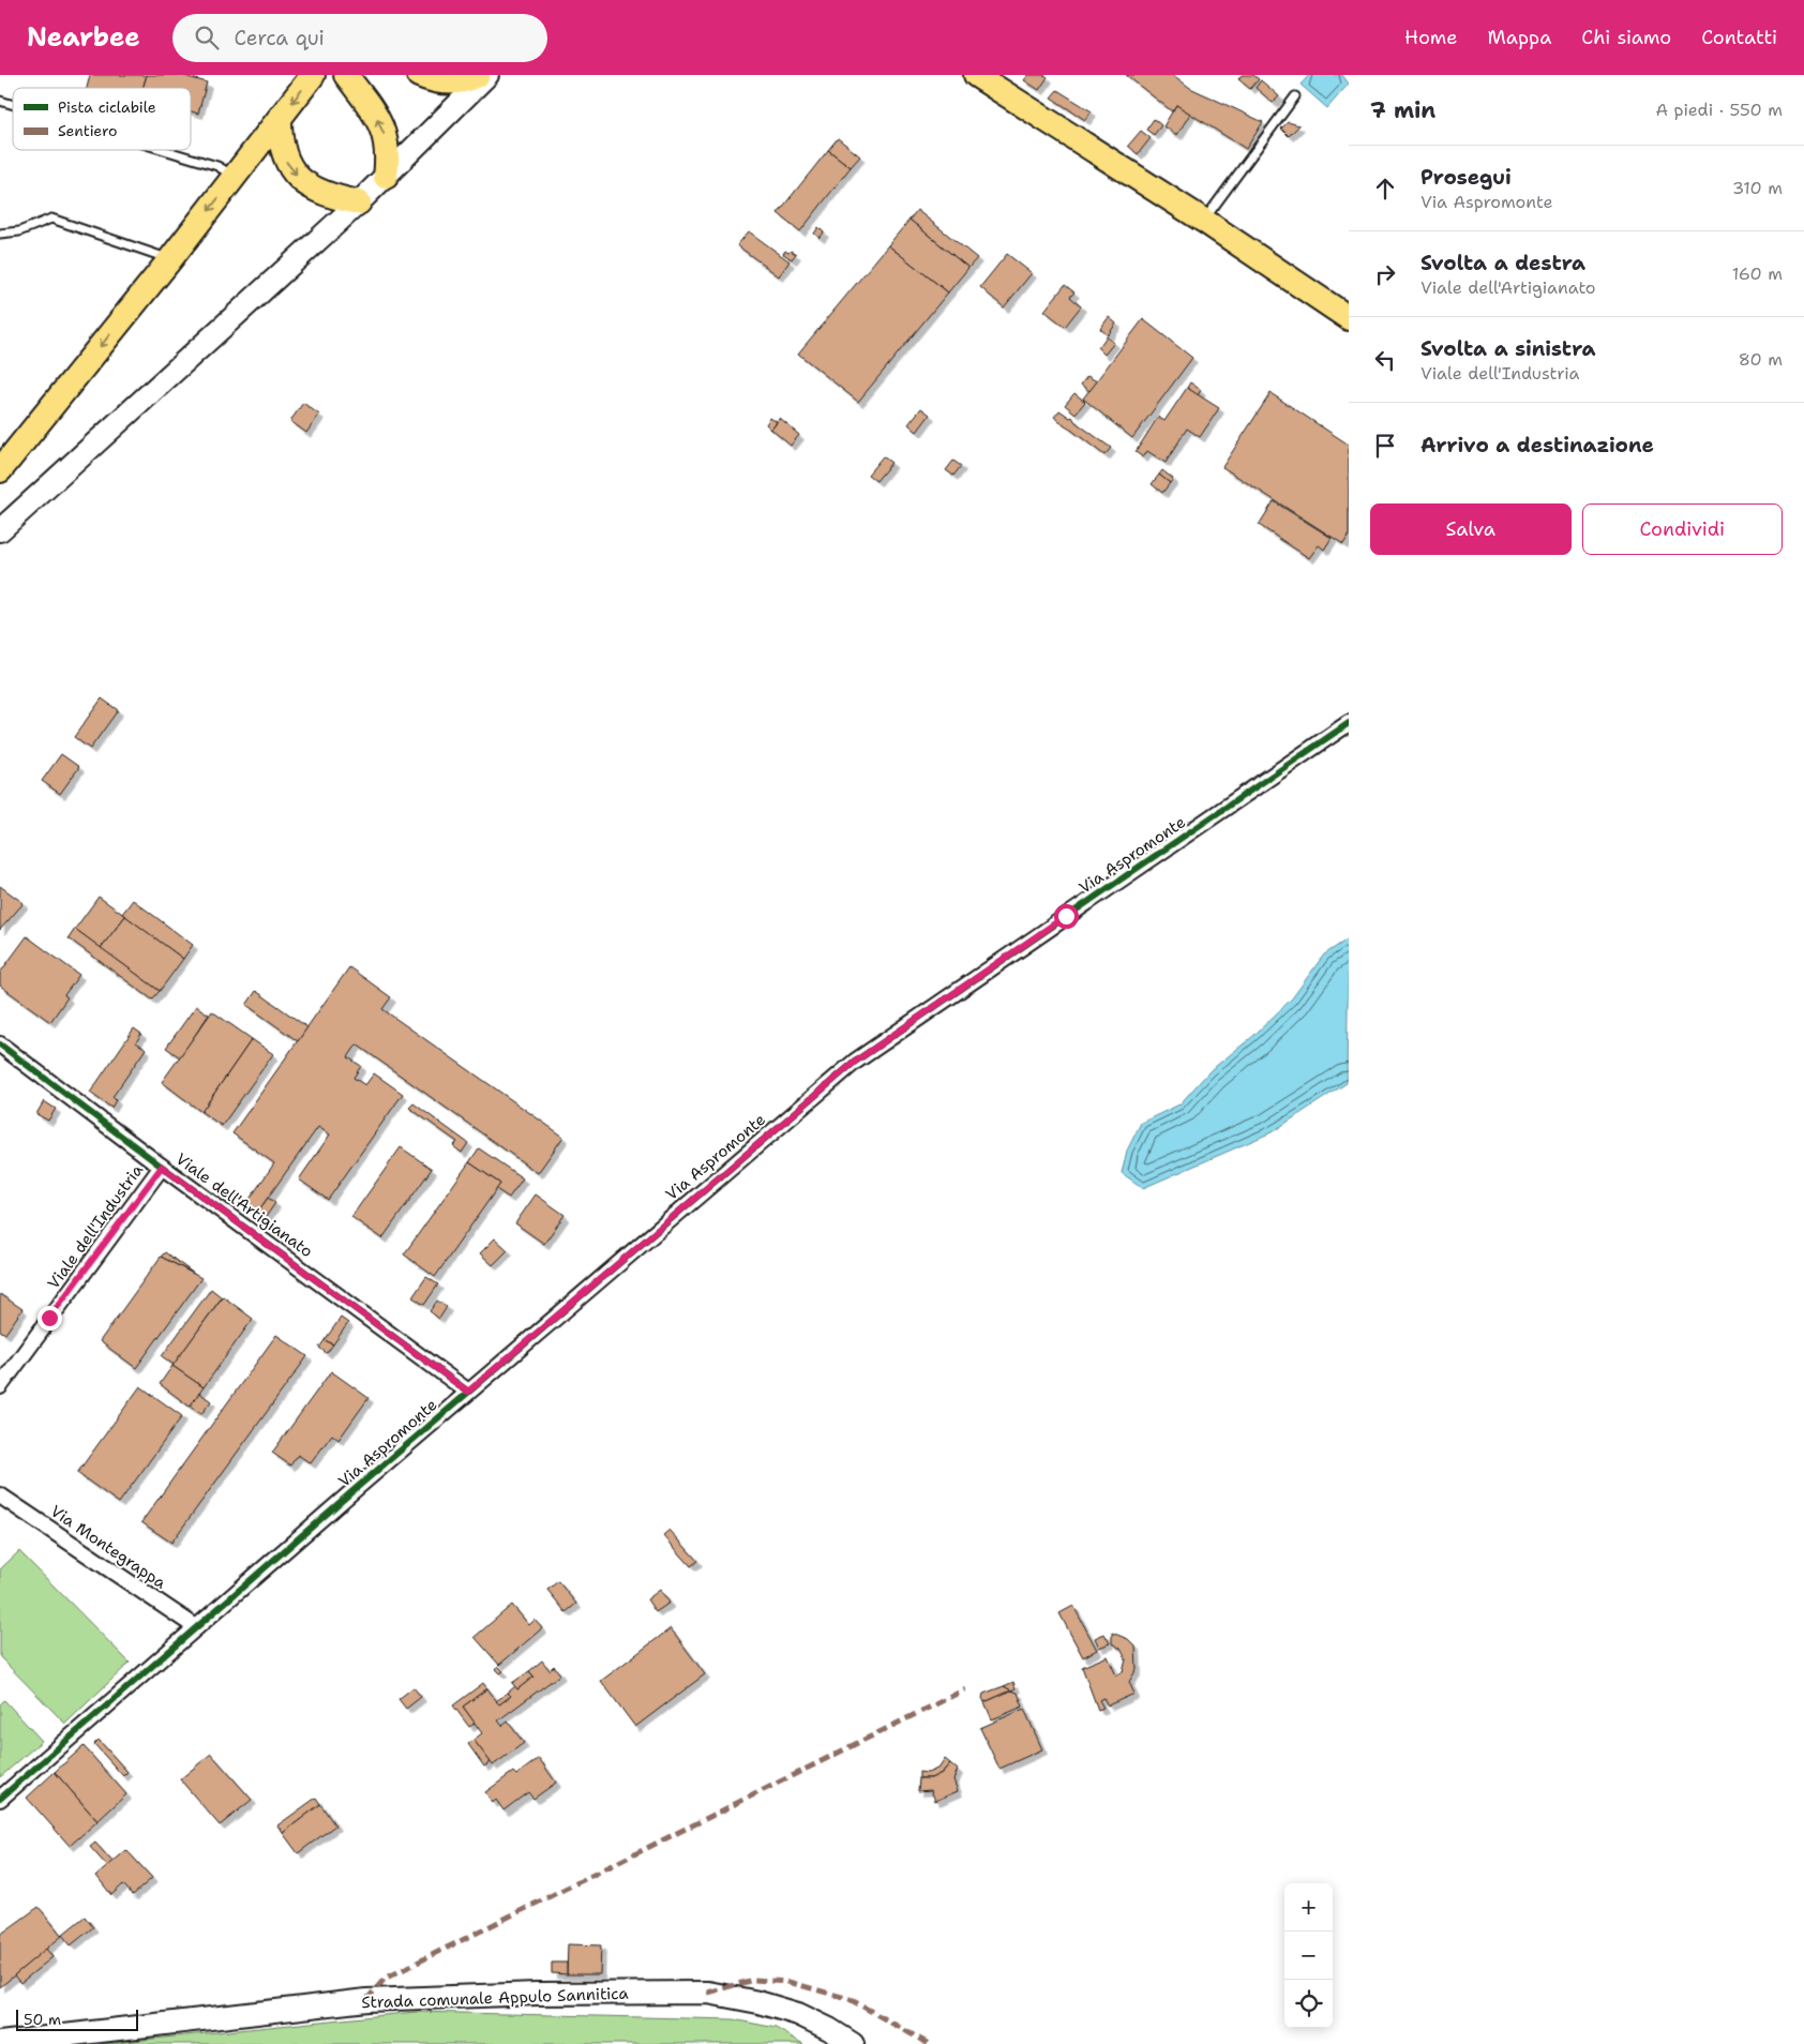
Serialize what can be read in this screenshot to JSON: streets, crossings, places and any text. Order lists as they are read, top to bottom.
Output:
{
  "streets": {
    "main road": ["Strada comunale Appulo Sannitica"],
    "street": [
      "Via Aspromonte",
      "Viale dell'Artigianato",
      "Viale dell'Industria",
      "Via Montegrappa"
    ]
  },
  "crossings": [
    ["Via Aspromonte", "Viale dell'Artigianato"],
    ["Via Aspromonte", "Via Montegrappa"],
    ["Viale dell'Artigianato", "Viale dell'Industria"]
  ],
  "legend": ["Pista ciclabile", "Sentiero"],
  "scale_bar": "50 m",
  "page": {
    "header": "Nearbee",
    "search": "Cerca qui",
    "nav": [
      "Home",
      "Mappa",
      "Chi siamo",
      "Contatti"
    ],
    "heading": ["7 min", "A piedi · 550 m"],
    "list": [
      ["Prosegui", "Via Aspromonte", "310 m"],
      ["Svolta a destra", "Viale dell'Artigianato", "160 m"],
      ["Svolta a sinistra", "Viale dell'Industria", "80 m"],
      "Arrivo a destinazione"
    ],
    "buttons": ["Salva", "Condividi"],
    "map_buttons": ["+", "−"],
    "scale": "50 m"
  }
}
